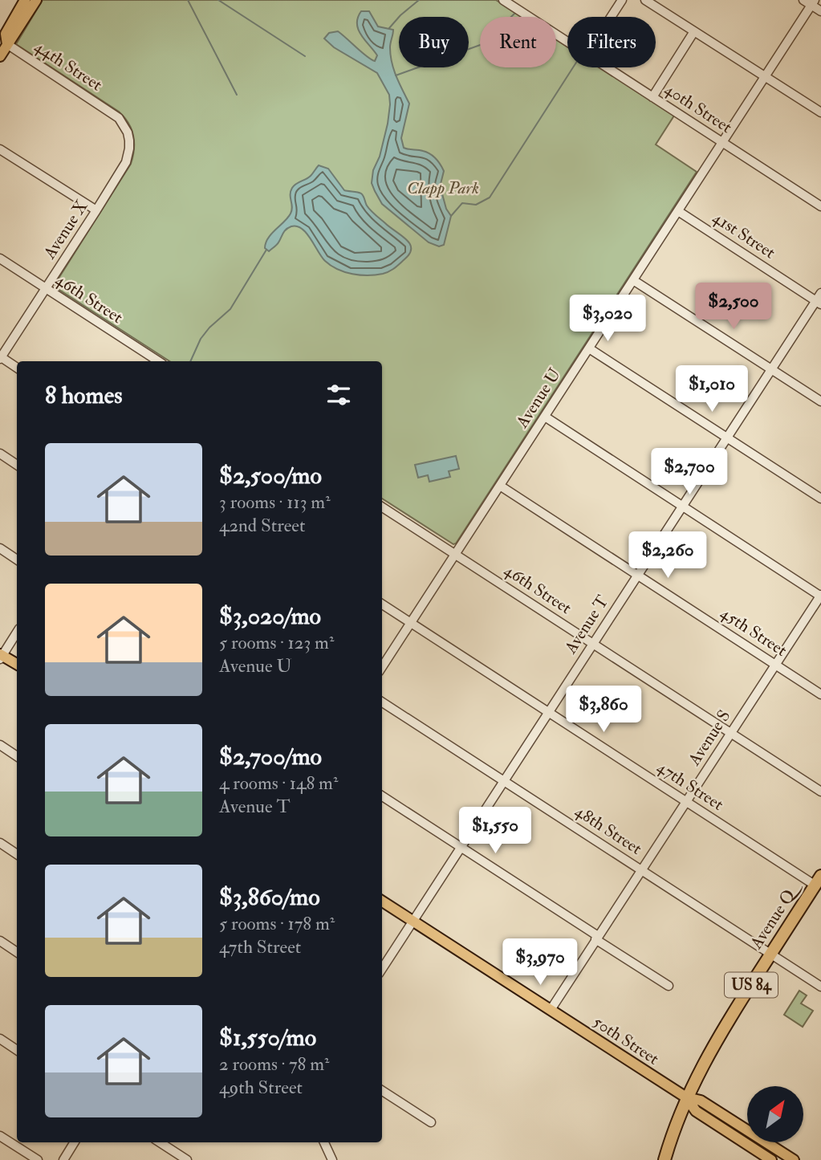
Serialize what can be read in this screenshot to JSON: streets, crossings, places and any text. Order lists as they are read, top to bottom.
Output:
{
  "streets": {
    "highway": ["Avenue Q", "US 84"],
    "main road": ["50th Street"],
    "street": [
      "44th Street",
      "40th Street",
      "Avenue X",
      "41st Street",
      "46th Street",
      "Avenue U",
      "Avenue T",
      "45th Street",
      "Avenue S",
      "47th Street",
      "48th Street"
    ]
  },
  "crossings": [
    ["44th Street", "Avenue X"],
    ["40th Street", "Avenue U"],
    ["Avenue X", "46th Street"],
    ["41st Street", "Avenue U"],
    ["41st Street", "Avenue T"],
    ["46th Street", "Avenue U"],
    ["46th Street", "Avenue T"],
    ["46th Street", "Avenue S"],
    ["Avenue U", "45th Street"],
    ["Avenue U", "47th Street"],
    ["Avenue T", "45th Street"],
    ["Avenue T", "47th Street"],
    ["Avenue T", "48th Street"],
    ["Avenue T", "50th Street"],
    ["45th Street", "Avenue S"],
    ["Avenue S", "47th Street"],
    ["Avenue S", "48th Street"],
    ["Avenue S", "50th Street"],
    ["47th Street", "Avenue Q"],
    ["48th Street", "Avenue Q"],
    ["Avenue Q", "US 84"],
    ["Avenue Q", "50th Street"],
    ["US 84", "50th Street"]
  ],
  "parks": ["Clapp Park"],
  "north": "top right",
  "page": {
    "chip": ["Buy", "Rent", "Filters"],
    "price": [
      "$2,500",
      "$3,020",
      "$1,010",
      "$2,700",
      "$2,260",
      "$3,860",
      "$1,550",
      "$3,970"
    ],
    "heading": "8 homes",
    "list": [
      {
        "name": "$2,500/mo",
        "note": "3 rooms · 113 m² · 42nd Street"
      },
      {
        "name": "$3,020/mo",
        "note": "5 rooms · 123 m² · Avenue U"
      },
      {
        "name": "$2,700/mo",
        "note": "4 rooms · 148 m² · Avenue T"
      },
      {
        "name": "$3,860/mo",
        "note": "5 rooms · 178 m² · 47th Street"
      },
      {
        "name": "$1,550/mo",
        "note": "2 rooms · 78 m² · 49th Street"
      }
    ]
  }
}
